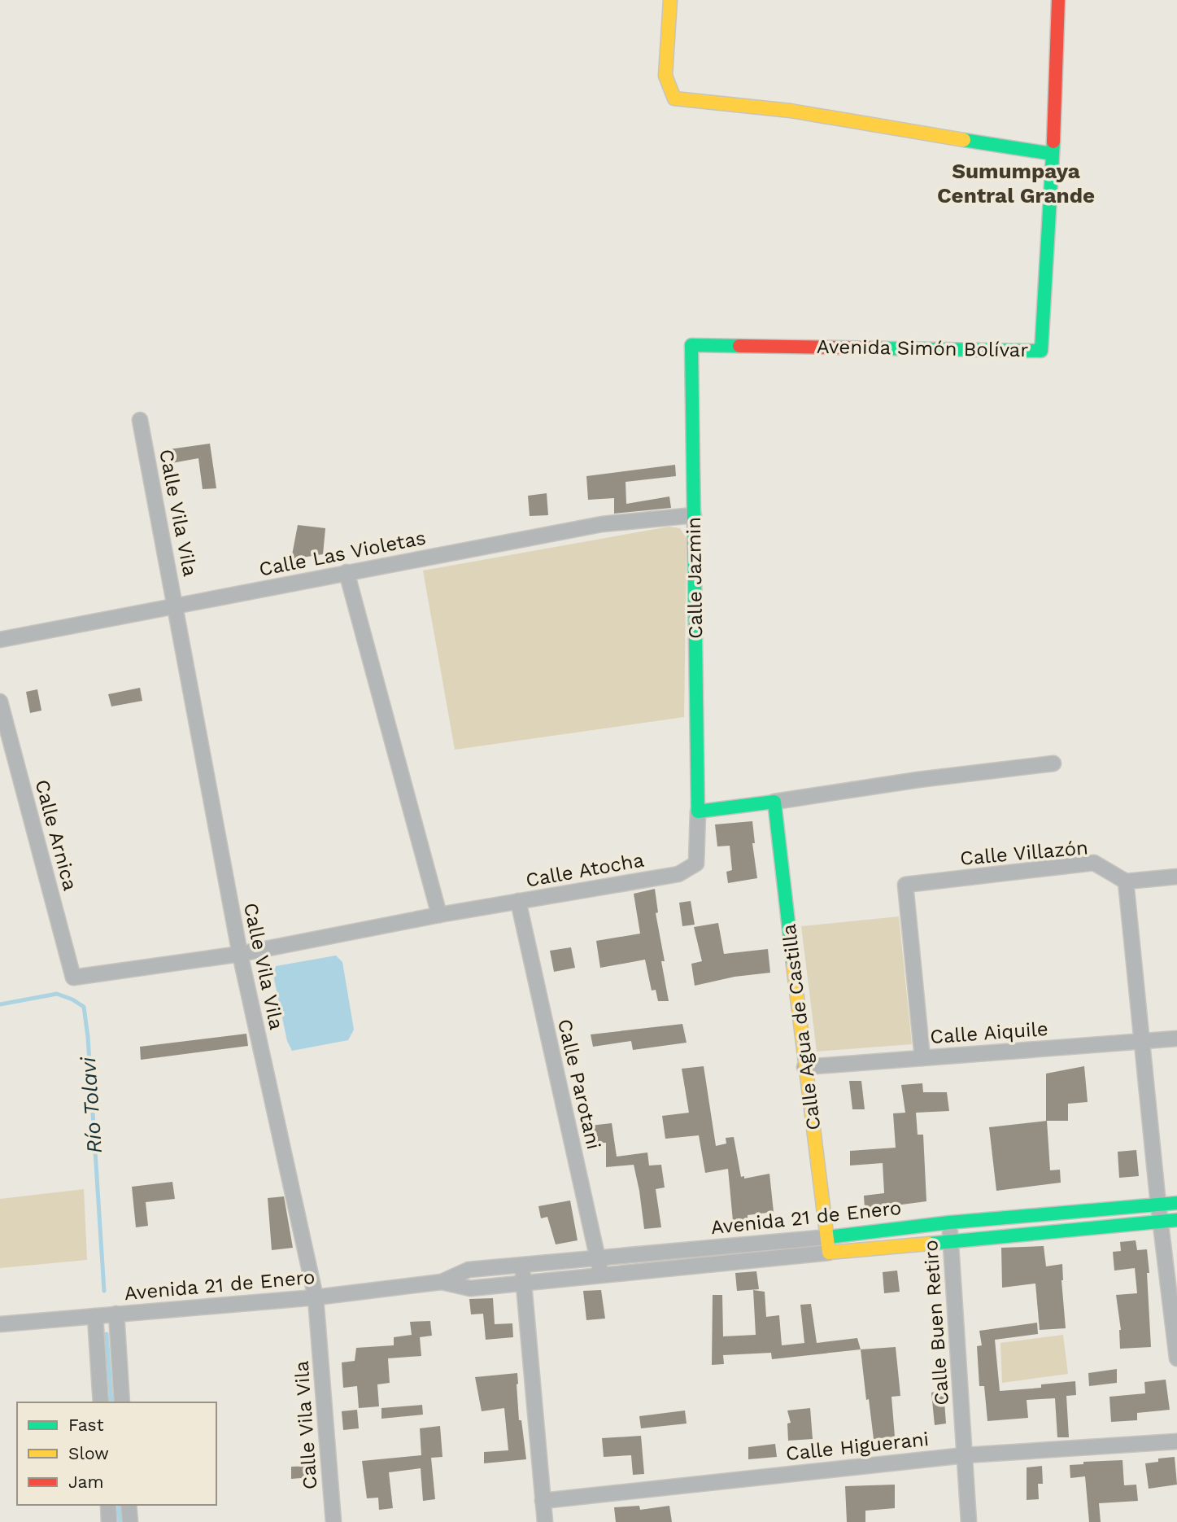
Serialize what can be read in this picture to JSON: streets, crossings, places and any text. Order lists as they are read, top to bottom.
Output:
{
  "streets": {
    "street": [
      "Avenida Simón Bolívar",
      "Calle Vila Vila",
      "Calle Las Violetas",
      "Calle Jazmin",
      "Calle Arnica",
      "Calle Villazón",
      "Calle Atocha",
      "Calle Agua de Castilla",
      "Calle Aiquile",
      "Calle Parotani",
      "Avenida 21 de Enero",
      "Calle Buen Retiro",
      "Calle Higuerani"
    ]
  },
  "crossings": [
    ["Avenida Simón Bolívar", "Calle Jazmin"],
    ["Calle Vila Vila", "Calle Las Violetas"],
    ["Calle Vila Vila", "Calle Atocha"],
    ["Calle Vila Vila", "Avenida 21 de Enero"],
    ["Calle Las Violetas", "Calle Jazmin"],
    ["Calle Jazmin", "Calle Atocha"],
    ["Calle Arnica", "Calle Atocha"],
    ["Calle Villazón", "Calle Aiquile"],
    ["Calle Atocha", "Calle Parotani"],
    ["Calle Agua de Castilla", "Calle Aiquile"],
    ["Calle Agua de Castilla", "Avenida 21 de Enero"],
    ["Calle Parotani", "Avenida 21 de Enero"],
    ["Avenida 21 de Enero", "Calle Buen Retiro"],
    ["Calle Buen Retiro", "Calle Higuerani"]
  ],
  "districts": ["Sumumpaya Central Grande"],
  "water": ["Río Tolavi"],
  "legend": ["Fast", "Slow", "Jam"]
}
